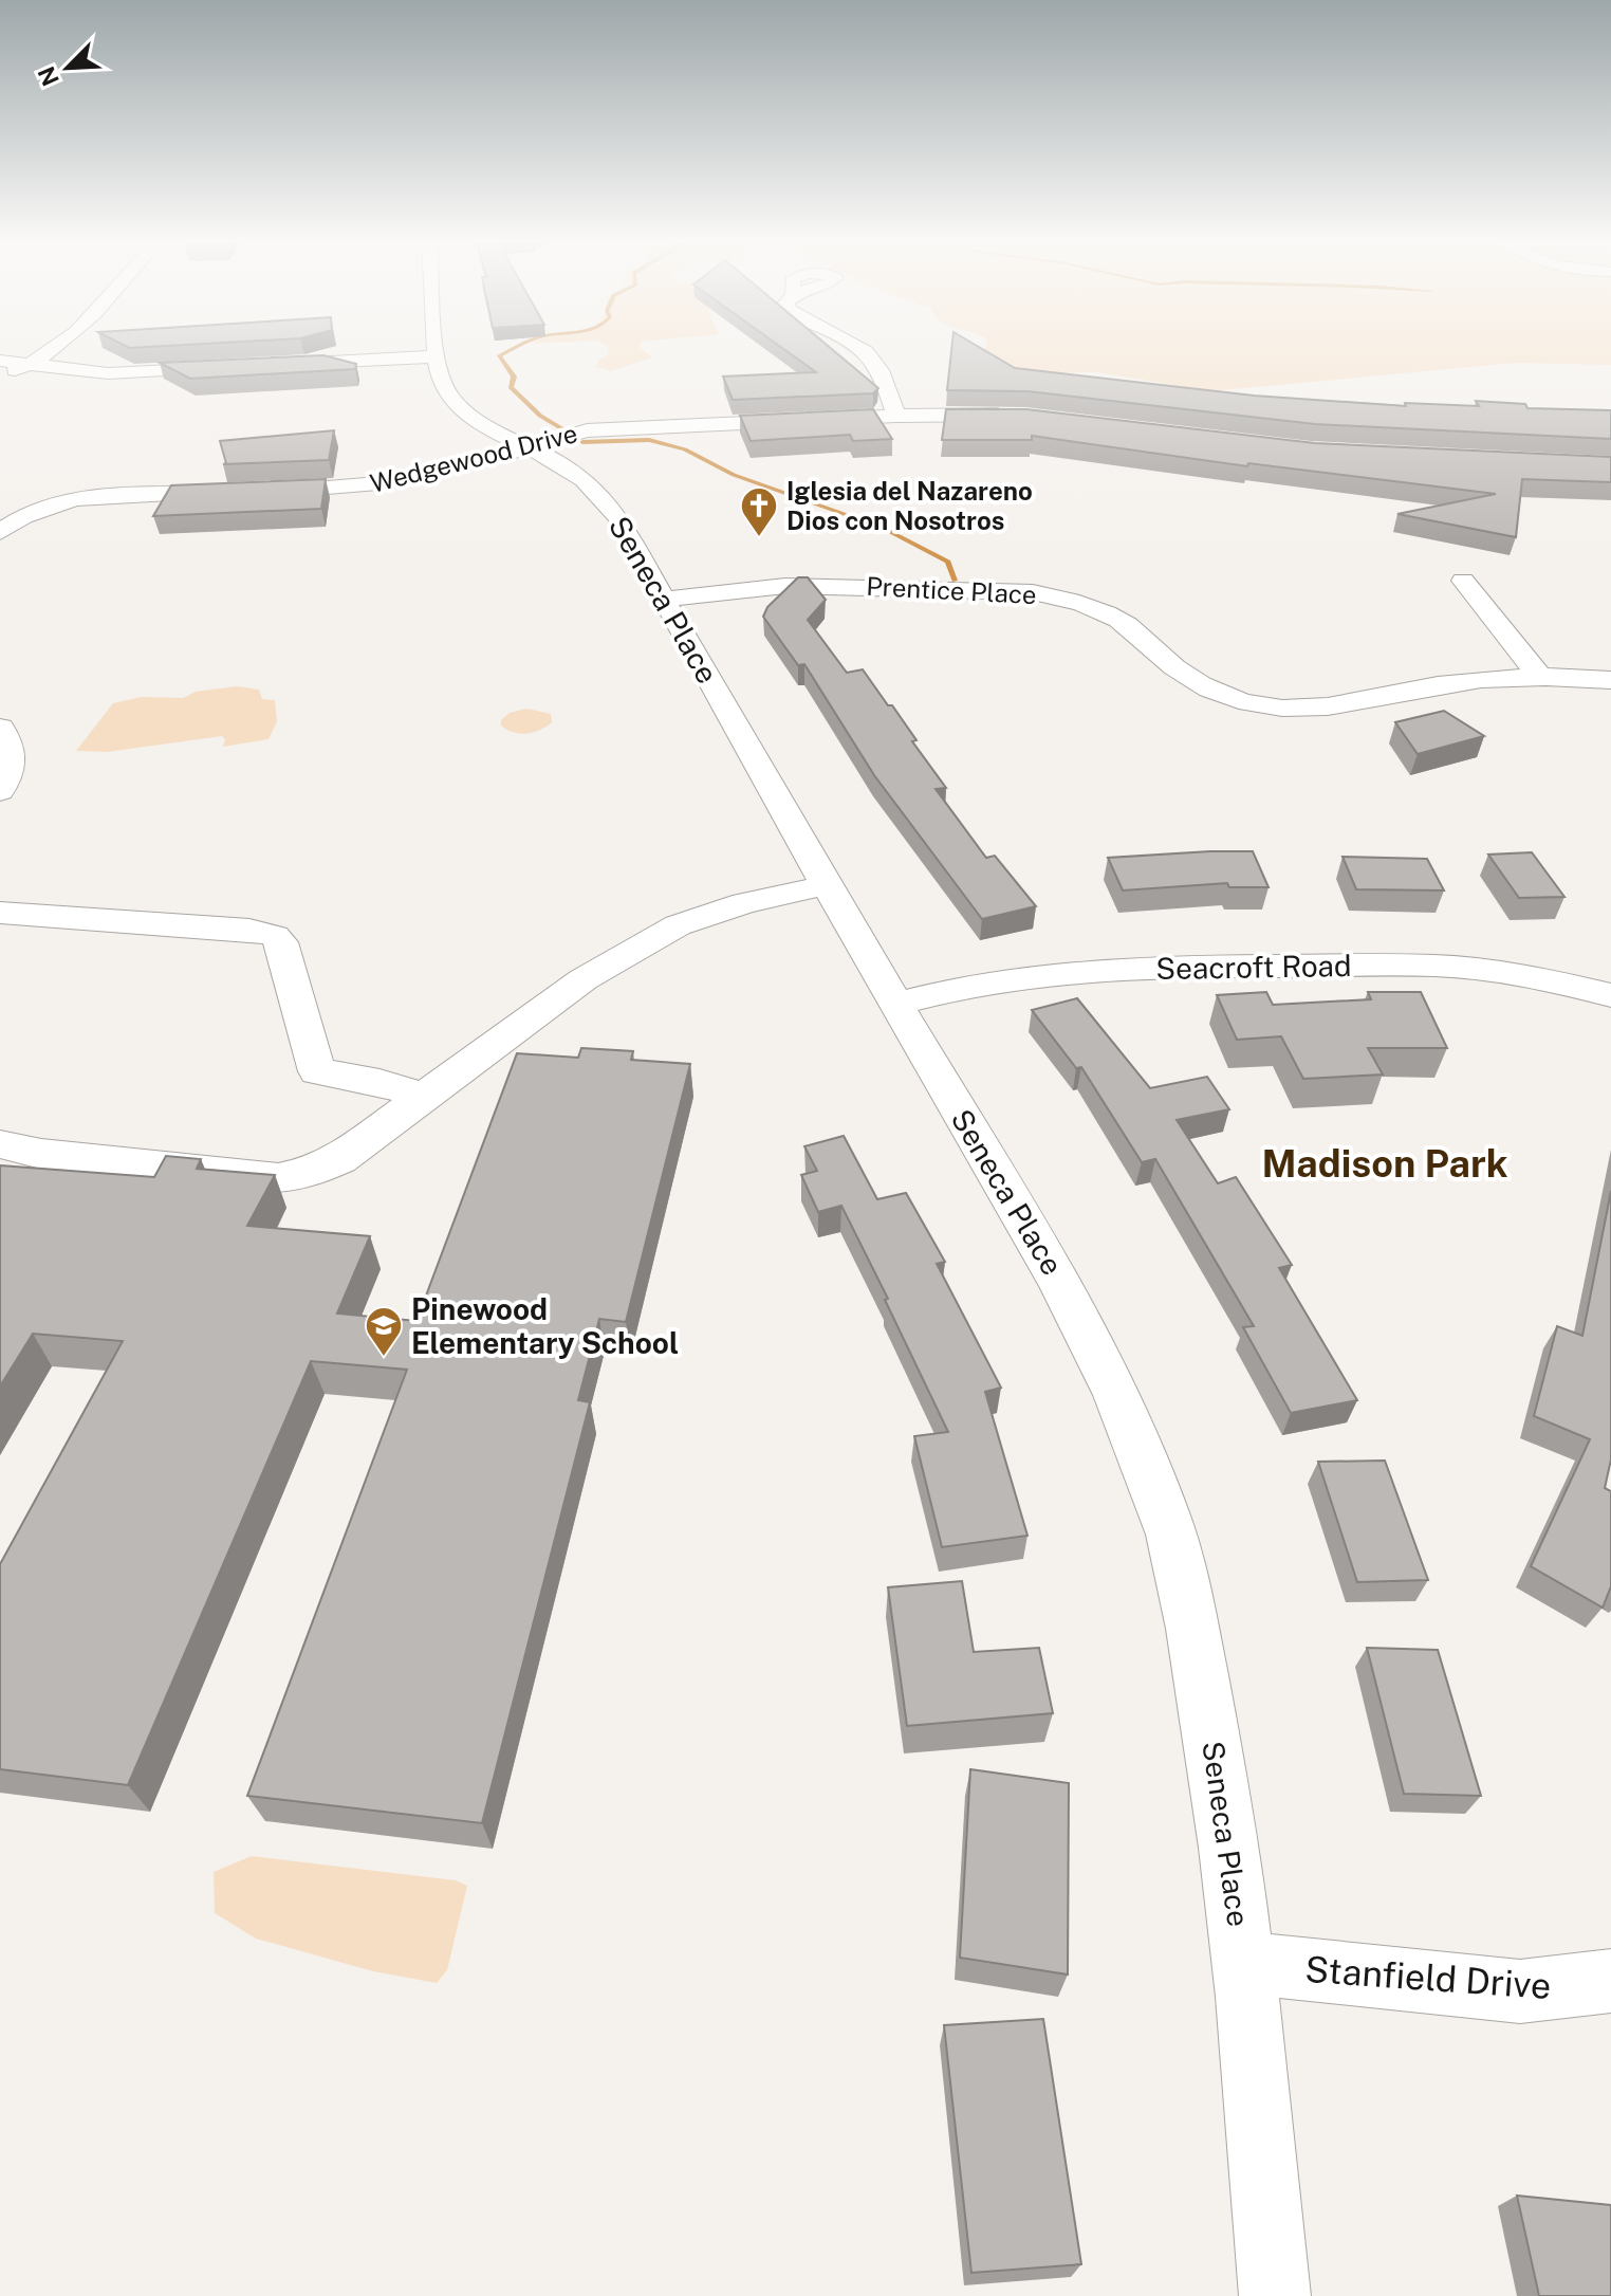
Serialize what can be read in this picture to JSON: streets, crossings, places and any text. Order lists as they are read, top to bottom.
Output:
{
  "streets": {
    "street": [
      "Wedgewood Drive",
      "Prentice Place",
      "Seneca Place",
      "Seacroft Road",
      "Stanfield Drive"
    ]
  },
  "crossings": [
    ["Wedgewood Drive", "Seneca Place"],
    ["Prentice Place", "Seneca Place"],
    ["Seneca Place", "Seacroft Road"],
    ["Seneca Place", "Stanfield Drive"]
  ],
  "districts": ["Madison Park"],
  "places": {
    "church": ["Iglesia del Nazareno Dios con Nosotros"],
    "school or university": ["Pinewood Elementary School"]
  },
  "north": "bottom left"
}
